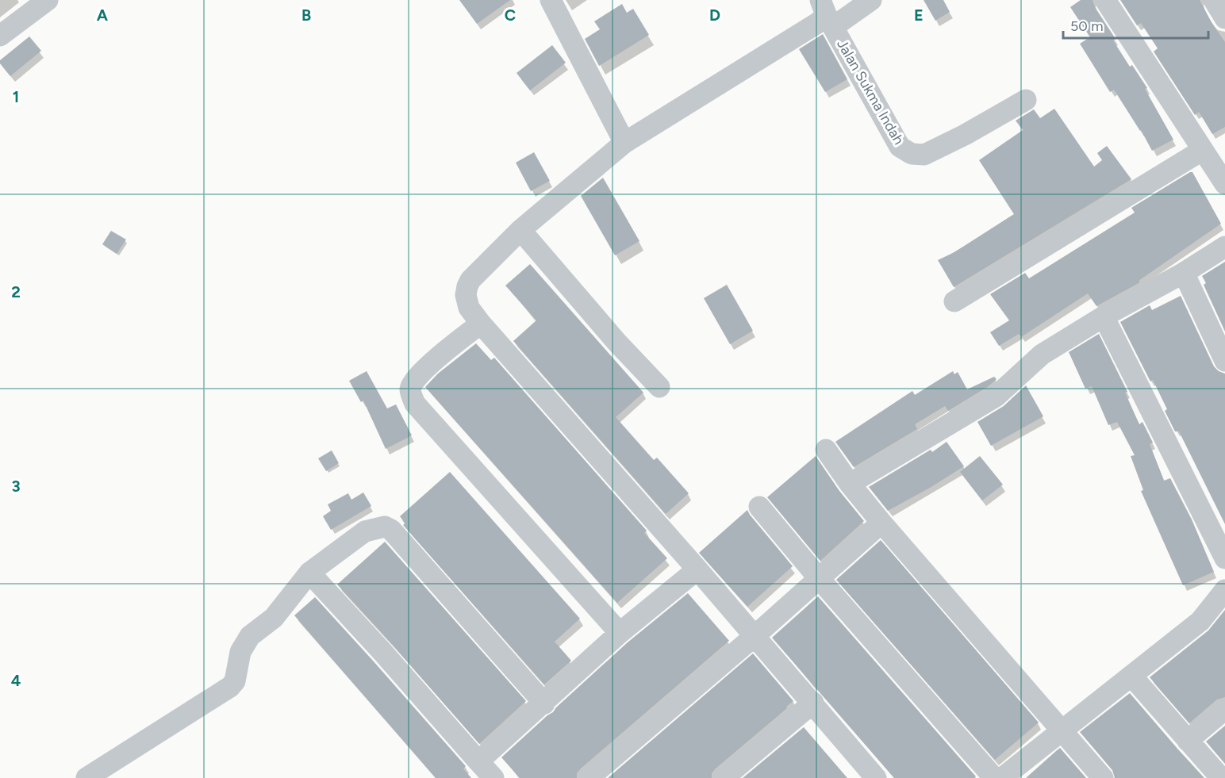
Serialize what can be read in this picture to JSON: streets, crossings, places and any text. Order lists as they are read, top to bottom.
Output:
{
  "streets": {
    "street": ["Jalan Sukma Indah"]
  },
  "scale_bar": "50 m",
  "grid": {
    "columns": [
      "A",
      "B",
      "C",
      "D",
      "E"
    ],
    "rows": [
      "1",
      "2",
      "3",
      "4"
    ]
  }
}
